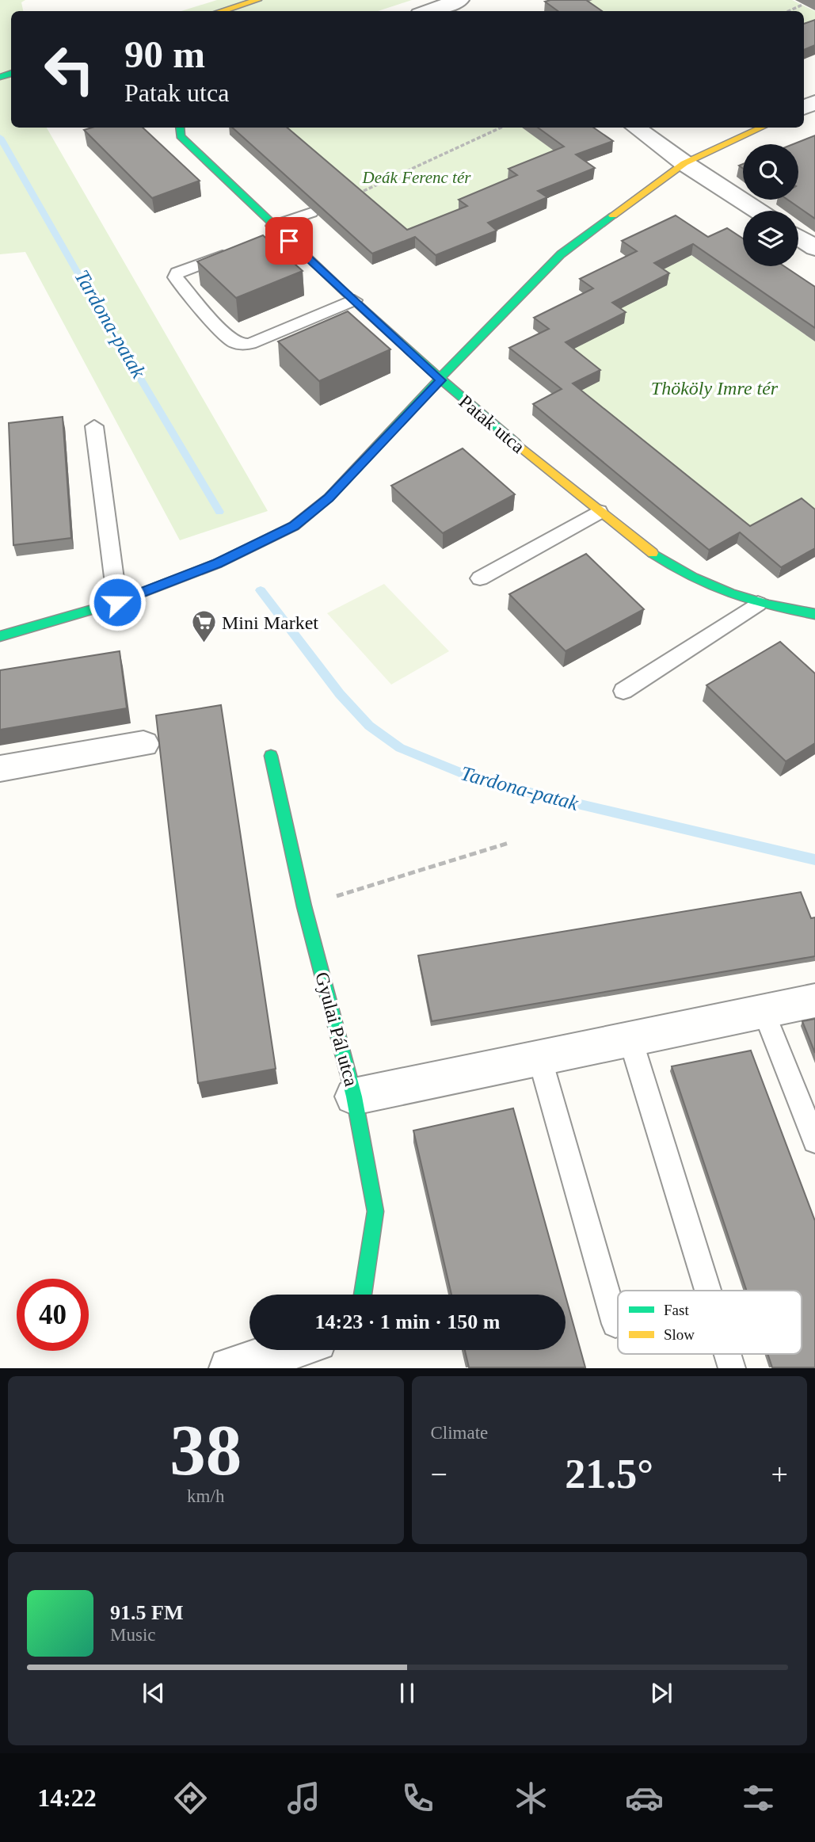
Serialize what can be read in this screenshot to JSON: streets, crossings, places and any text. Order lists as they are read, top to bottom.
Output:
{
  "streets": {
    "street": ["Patak utca", "Gyulai Pál utca"]
  },
  "water": ["Tardona-patak"],
  "parks": ["Deák Ferenc tér", "Thököly Imre tér"],
  "places": {
    "supermarket": ["Mini Market"]
  },
  "legend": ["Fast", "Slow"],
  "page": {
    "turn": ["90 m", "Patak utca"],
    "limit": "40",
    "trip": "14:23 · 1 min · 150 m",
    "tile": [
      ["38", "km/h"],
      "Climate"
    ],
    "heat": ["−", "21.5°", "+"],
    "song": ["91.5 FM", "Music"],
    "tabs": "14:22"
  }
}
